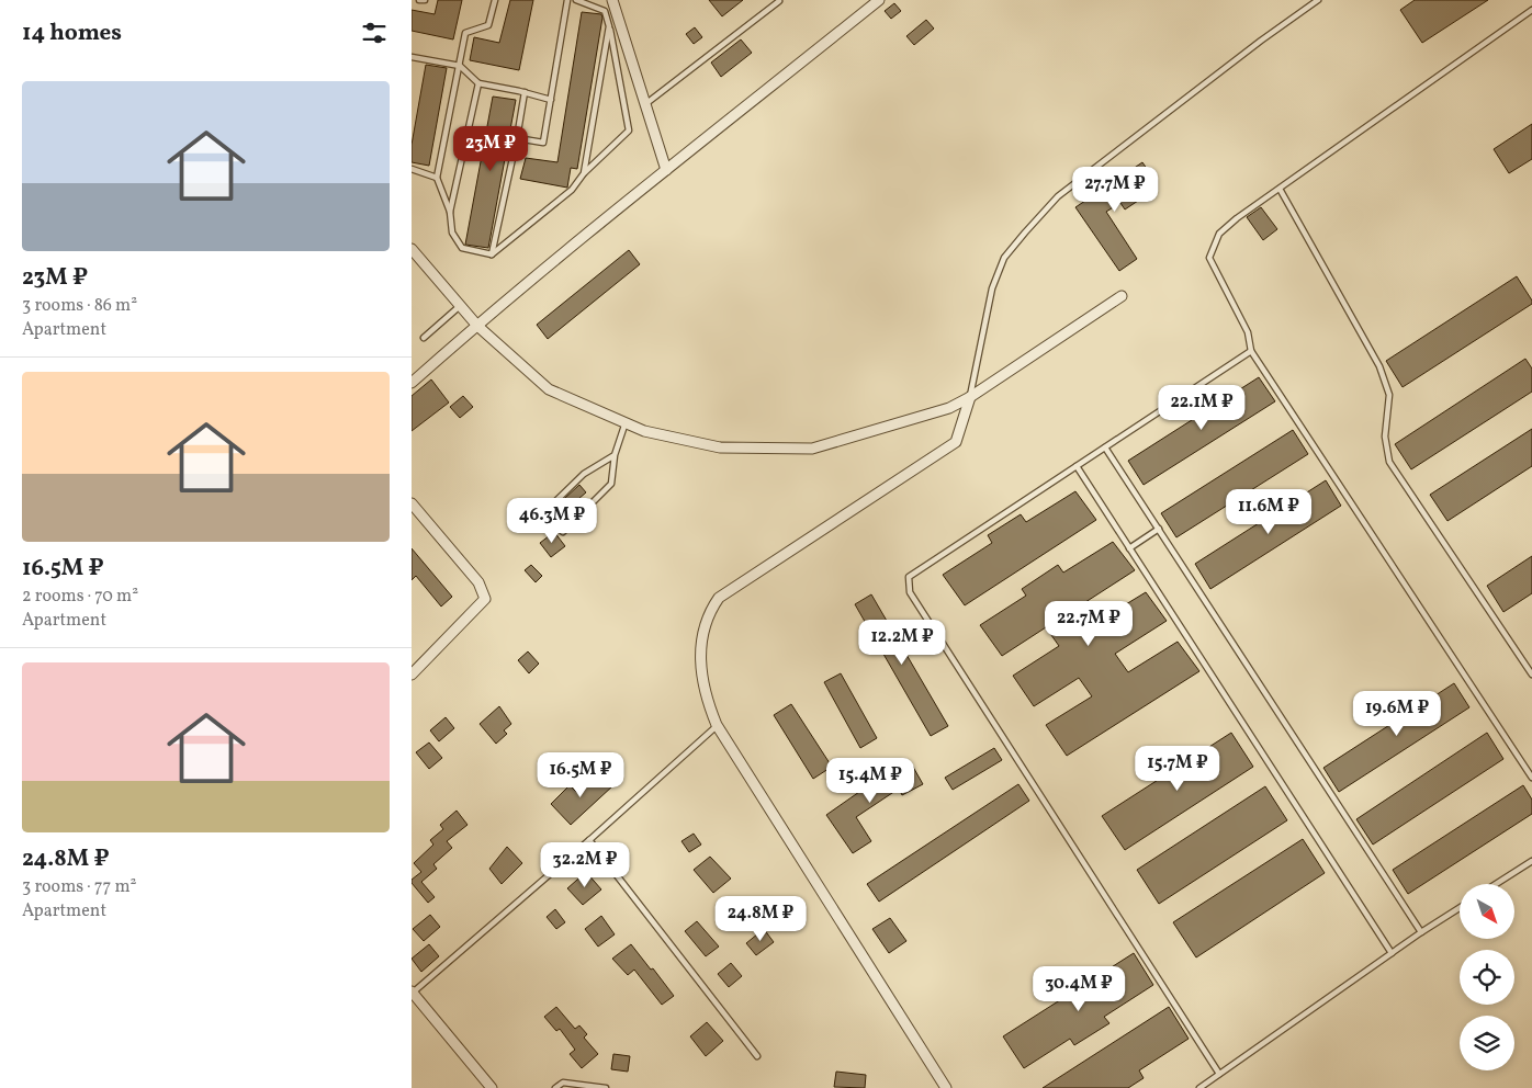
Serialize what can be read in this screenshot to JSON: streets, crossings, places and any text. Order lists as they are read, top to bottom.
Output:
{
  "north": "bottom right",
  "page": {
    "heading": "14 homes",
    "list": [
      {
        "name": "23M ₽",
        "note": "3 rooms · 86 m² · Apartment"
      },
      {
        "name": "16.5M ₽",
        "note": "2 rooms · 70 m² · Apartment"
      },
      {
        "name": "24.8M ₽",
        "note": "3 rooms · 77 m² · Apartment"
      }
    ],
    "price": [
      "23M ₽",
      "27.7M ₽",
      "22.1M ₽",
      "11.6M ₽",
      "46.3M ₽",
      "22.7M ₽",
      "12.2M ₽",
      "19.6M ₽",
      "15.7M ₽",
      "16.5M ₽",
      "15.4M ₽",
      "32.2M ₽",
      "24.8M ₽",
      "30.4M ₽"
    ]
  }
}
